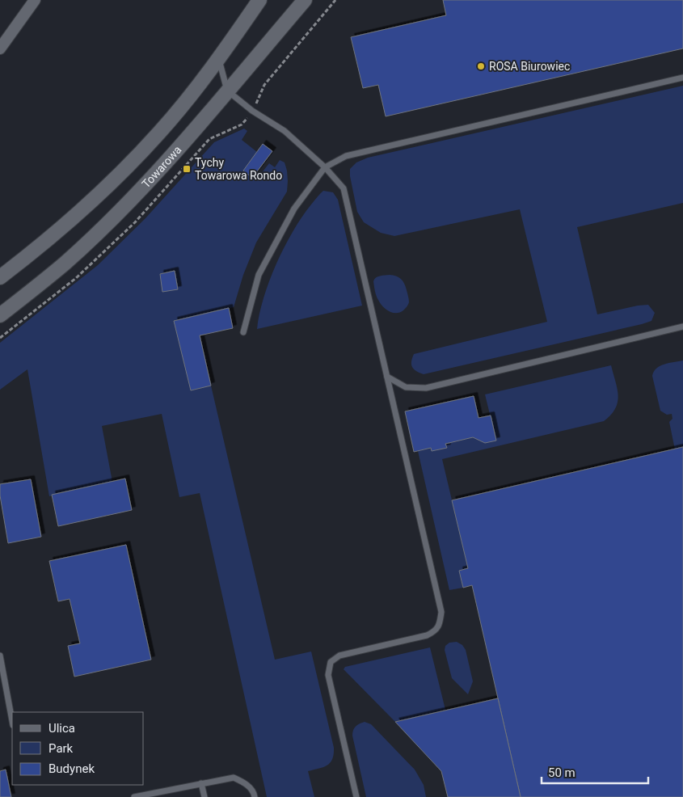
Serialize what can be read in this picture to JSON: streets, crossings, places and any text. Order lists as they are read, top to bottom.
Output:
{
  "streets": {
    "street": ["Towarowa"]
  },
  "places": {
    "other": ["ROSA Biurowiec"],
    "transit": ["Tychy Towarowa Rondo"]
  },
  "legend": ["Ulica", "Park", "Budynek"],
  "scale_bar": "50 m"
}
